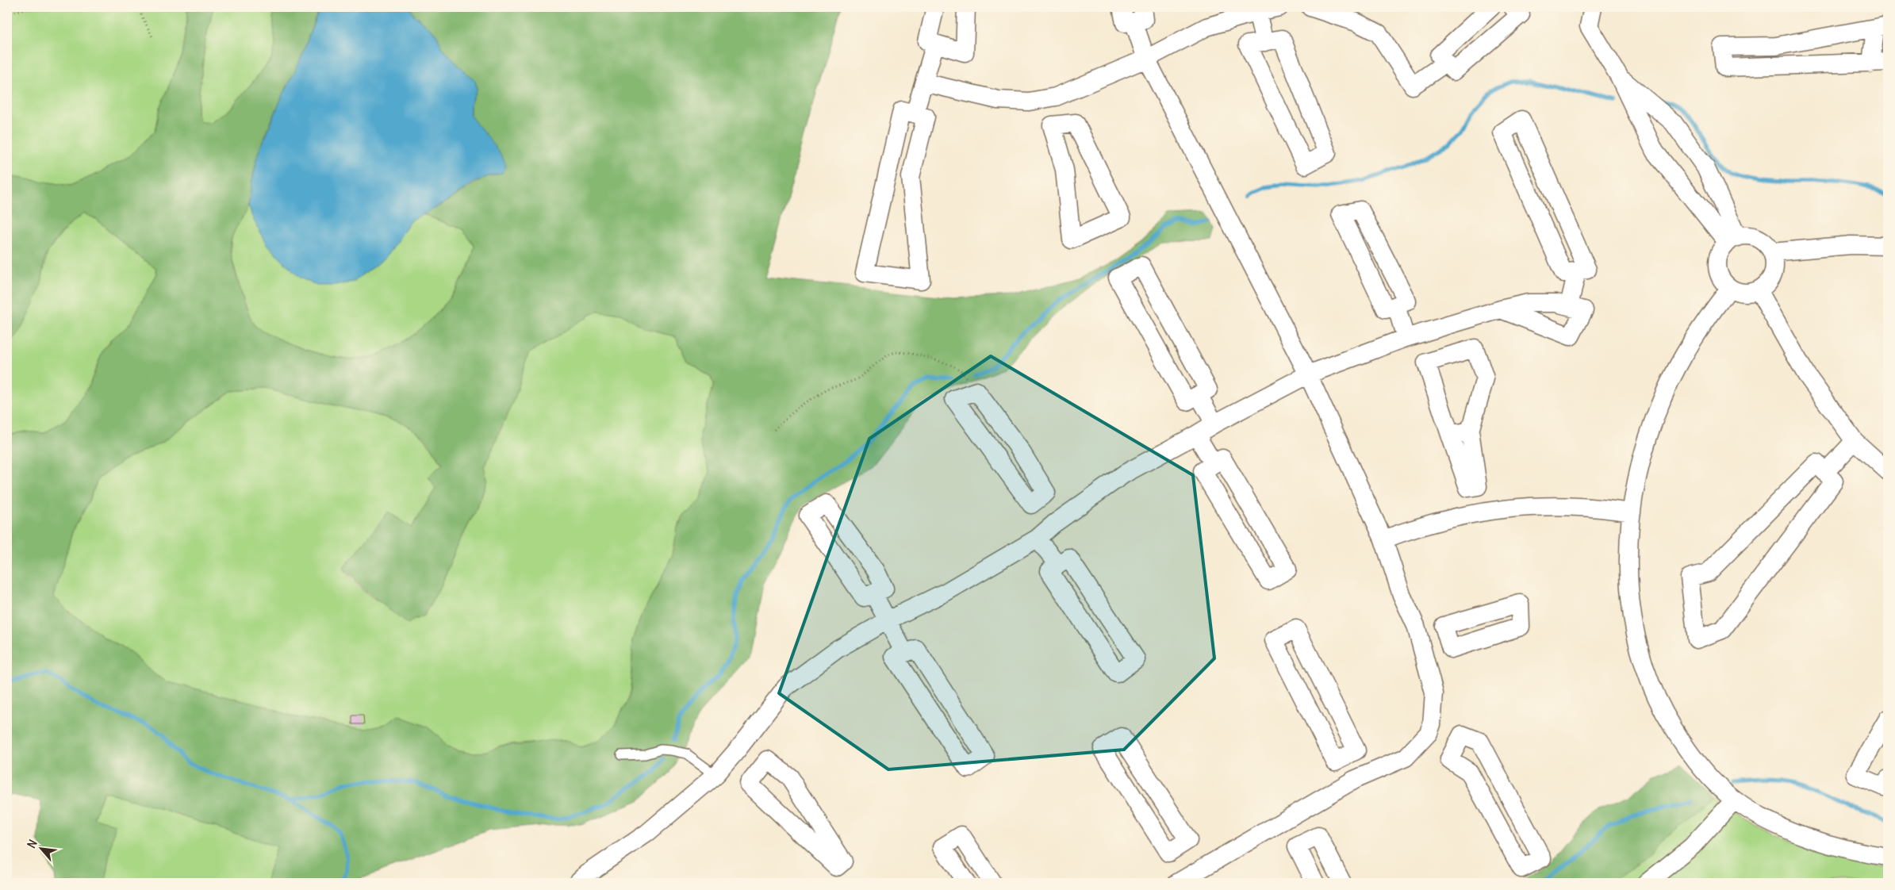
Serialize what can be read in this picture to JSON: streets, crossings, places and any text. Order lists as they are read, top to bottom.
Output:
{
  "north": "top left"
}
